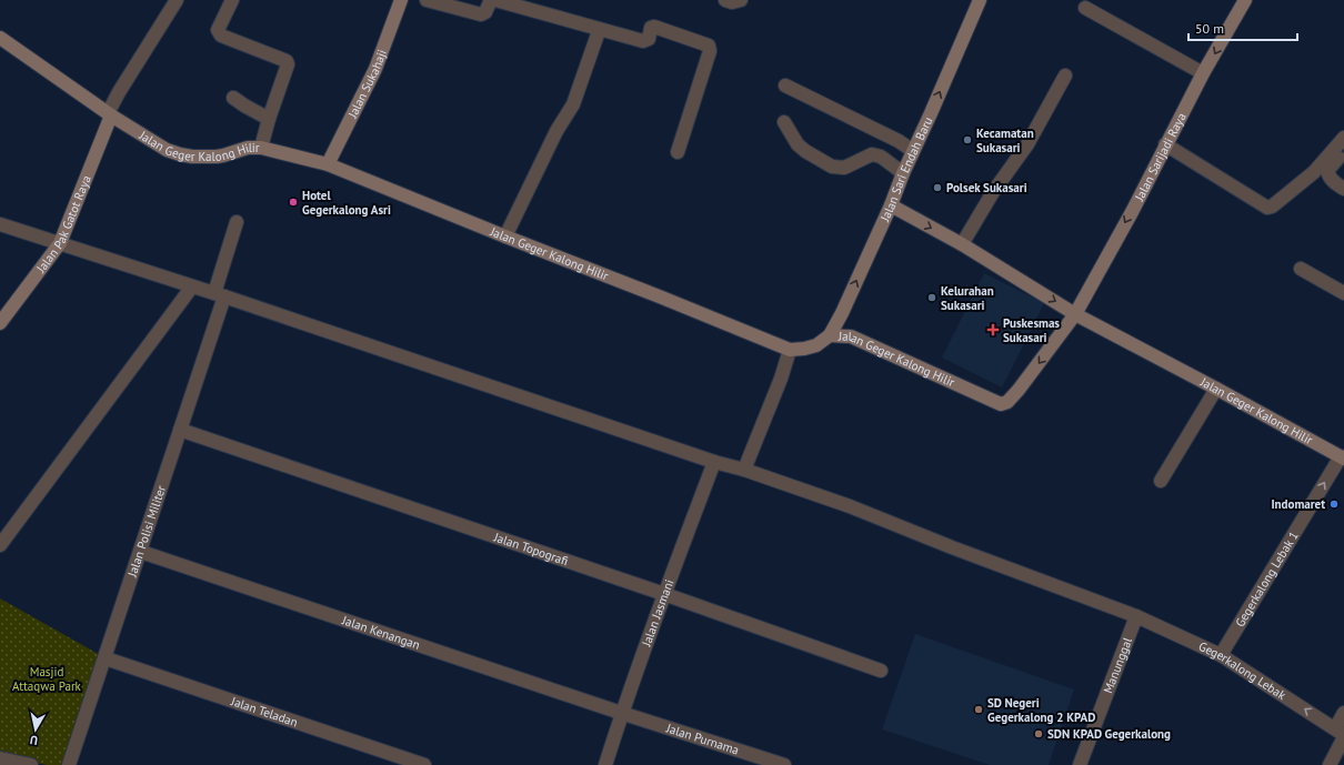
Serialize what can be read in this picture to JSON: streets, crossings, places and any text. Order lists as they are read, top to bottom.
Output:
{
  "streets": {
    "main road": [
      "Jalan Sukahaji",
      "Jalan Geger Kalong Hilir",
      "Jalan Sarijadi Raya",
      "Jalan Sari Endah Baru",
      "Jalan Pak Gatot Raya"
    ],
    "street": [
      "Jalan Polisi Militer",
      "Jalan Topografi",
      "Gegerkalong Lebak 1",
      "Jalan Jasmani",
      "Jalan Kenangan",
      "Manunggal",
      "Gegerkalong Lebak",
      "Jalan Teladan",
      "Jalan Purnama"
    ]
  },
  "crossings": [
    ["Jalan Sukahaji", "Jalan Geger Kalong Hilir"],
    ["Jalan Geger Kalong Hilir", "Jalan Sarijadi Raya"],
    ["Jalan Geger Kalong Hilir", "Jalan Sari Endah Baru"],
    ["Jalan Geger Kalong Hilir", "Jalan Pak Gatot Raya"],
    ["Jalan Geger Kalong Hilir", "Gegerkalong Lebak 1"],
    ["Jalan Pak Gatot Raya", "Gegerkalong Lebak"],
    ["Jalan Polisi Militer", "Jalan Topografi"],
    ["Jalan Polisi Militer", "Jalan Kenangan"],
    ["Jalan Polisi Militer", "Gegerkalong Lebak"],
    ["Jalan Polisi Militer", "Jalan Teladan"],
    ["Jalan Topografi", "Jalan Jasmani"],
    ["Gegerkalong Lebak 1", "Gegerkalong Lebak"],
    ["Jalan Jasmani", "Jalan Kenangan"],
    ["Jalan Jasmani", "Gegerkalong Lebak"],
    ["Jalan Jasmani", "Jalan Purnama"],
    ["Jalan Kenangan", "Jalan Purnama"],
    ["Manunggal", "Gegerkalong Lebak"]
  ],
  "one_way": ["Jalan Sarijadi Raya", "Jalan Sari Endah Baru", "Gegerkalong Lebak 1"],
  "parks": ["Masjid Attaqwa Park"],
  "places": {
    "other": [
      "Kecamatan Sukasari",
      "Polsek Sukasari",
      "Hotel Gegerkalong Asri",
      "Kelurahan Sukasari",
      "Indomaret",
      "SD Negeri Gegerkalong 2 KPAD",
      "SDN KPAD Gegerkalong"
    ],
    "health": ["Puskesmas Sukasari"]
  },
  "scale_bar": "50 m",
  "north": "bottom"
}
